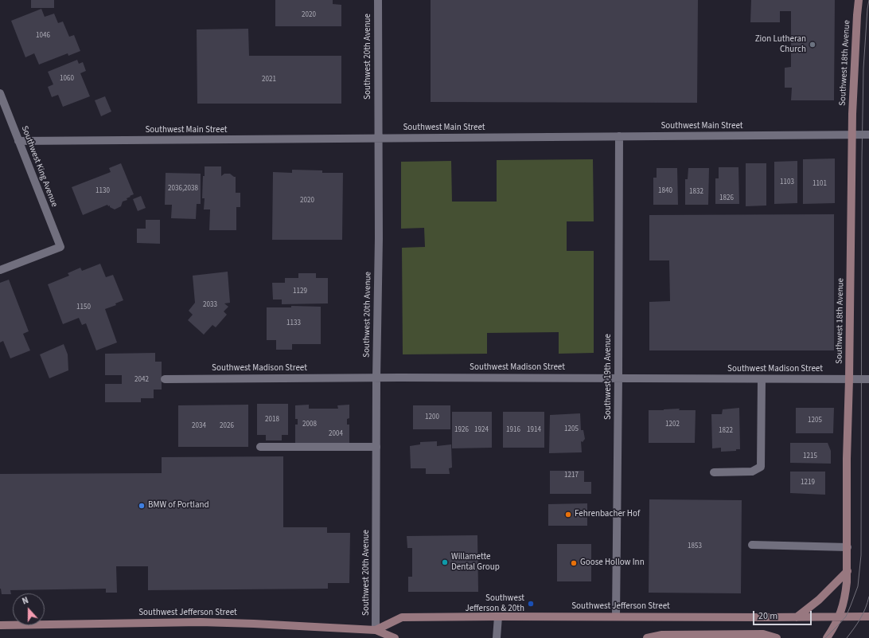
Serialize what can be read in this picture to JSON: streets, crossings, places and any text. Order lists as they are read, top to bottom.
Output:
{
  "streets": {
    "main road": ["Southwest 18th Avenue", "Southwest Jefferson Street"],
    "street": [
      "Southwest 20th Avenue",
      "Southwest Main Street",
      "Southwest King Avenue",
      "Southwest Madison Street",
      "Southwest 19th Avenue"
    ]
  },
  "crossings": [
    ["Southwest 20th Avenue", "Southwest Main Street"],
    ["Southwest 20th Avenue", "Southwest Madison Street"],
    ["Southwest 20th Avenue", "Southwest Jefferson Street"],
    ["Southwest 18th Avenue", "Southwest Main Street"],
    ["Southwest 18th Avenue", "Southwest Madison Street"],
    ["Southwest 18th Avenue", "Southwest Jefferson Street"],
    ["Southwest Main Street", "Southwest King Avenue"],
    ["Southwest Main Street", "Southwest 19th Avenue"],
    ["Southwest Madison Street", "Southwest 19th Avenue"],
    ["Southwest 19th Avenue", "Southwest Jefferson Street"]
  ],
  "places": [
    "Zion Lutheran Church",
    "BMW of Portland",
    "Fehrenbacher Hof",
    "Willamette Dental Group",
    "Goose Hollow Inn",
    "Southwest Jefferson & 20th"
  ],
  "house_numbers": [
    "2020",
    "1046",
    "1060",
    "2021",
    "1103",
    "1101",
    "2036,2038",
    "1130",
    "1840",
    "1832",
    "1826",
    "2020",
    "1129",
    "2033",
    "1150",
    "1133",
    "2042",
    "1200",
    "2018",
    "1205",
    "2008",
    "1202",
    "2034",
    "2026",
    "1205",
    "1926",
    "1924",
    "1916",
    "1914",
    "1822",
    "2004",
    "1215",
    "1217",
    "1219",
    "1853"
  ],
  "scale_bar": "20 m",
  "north": "top"
}
